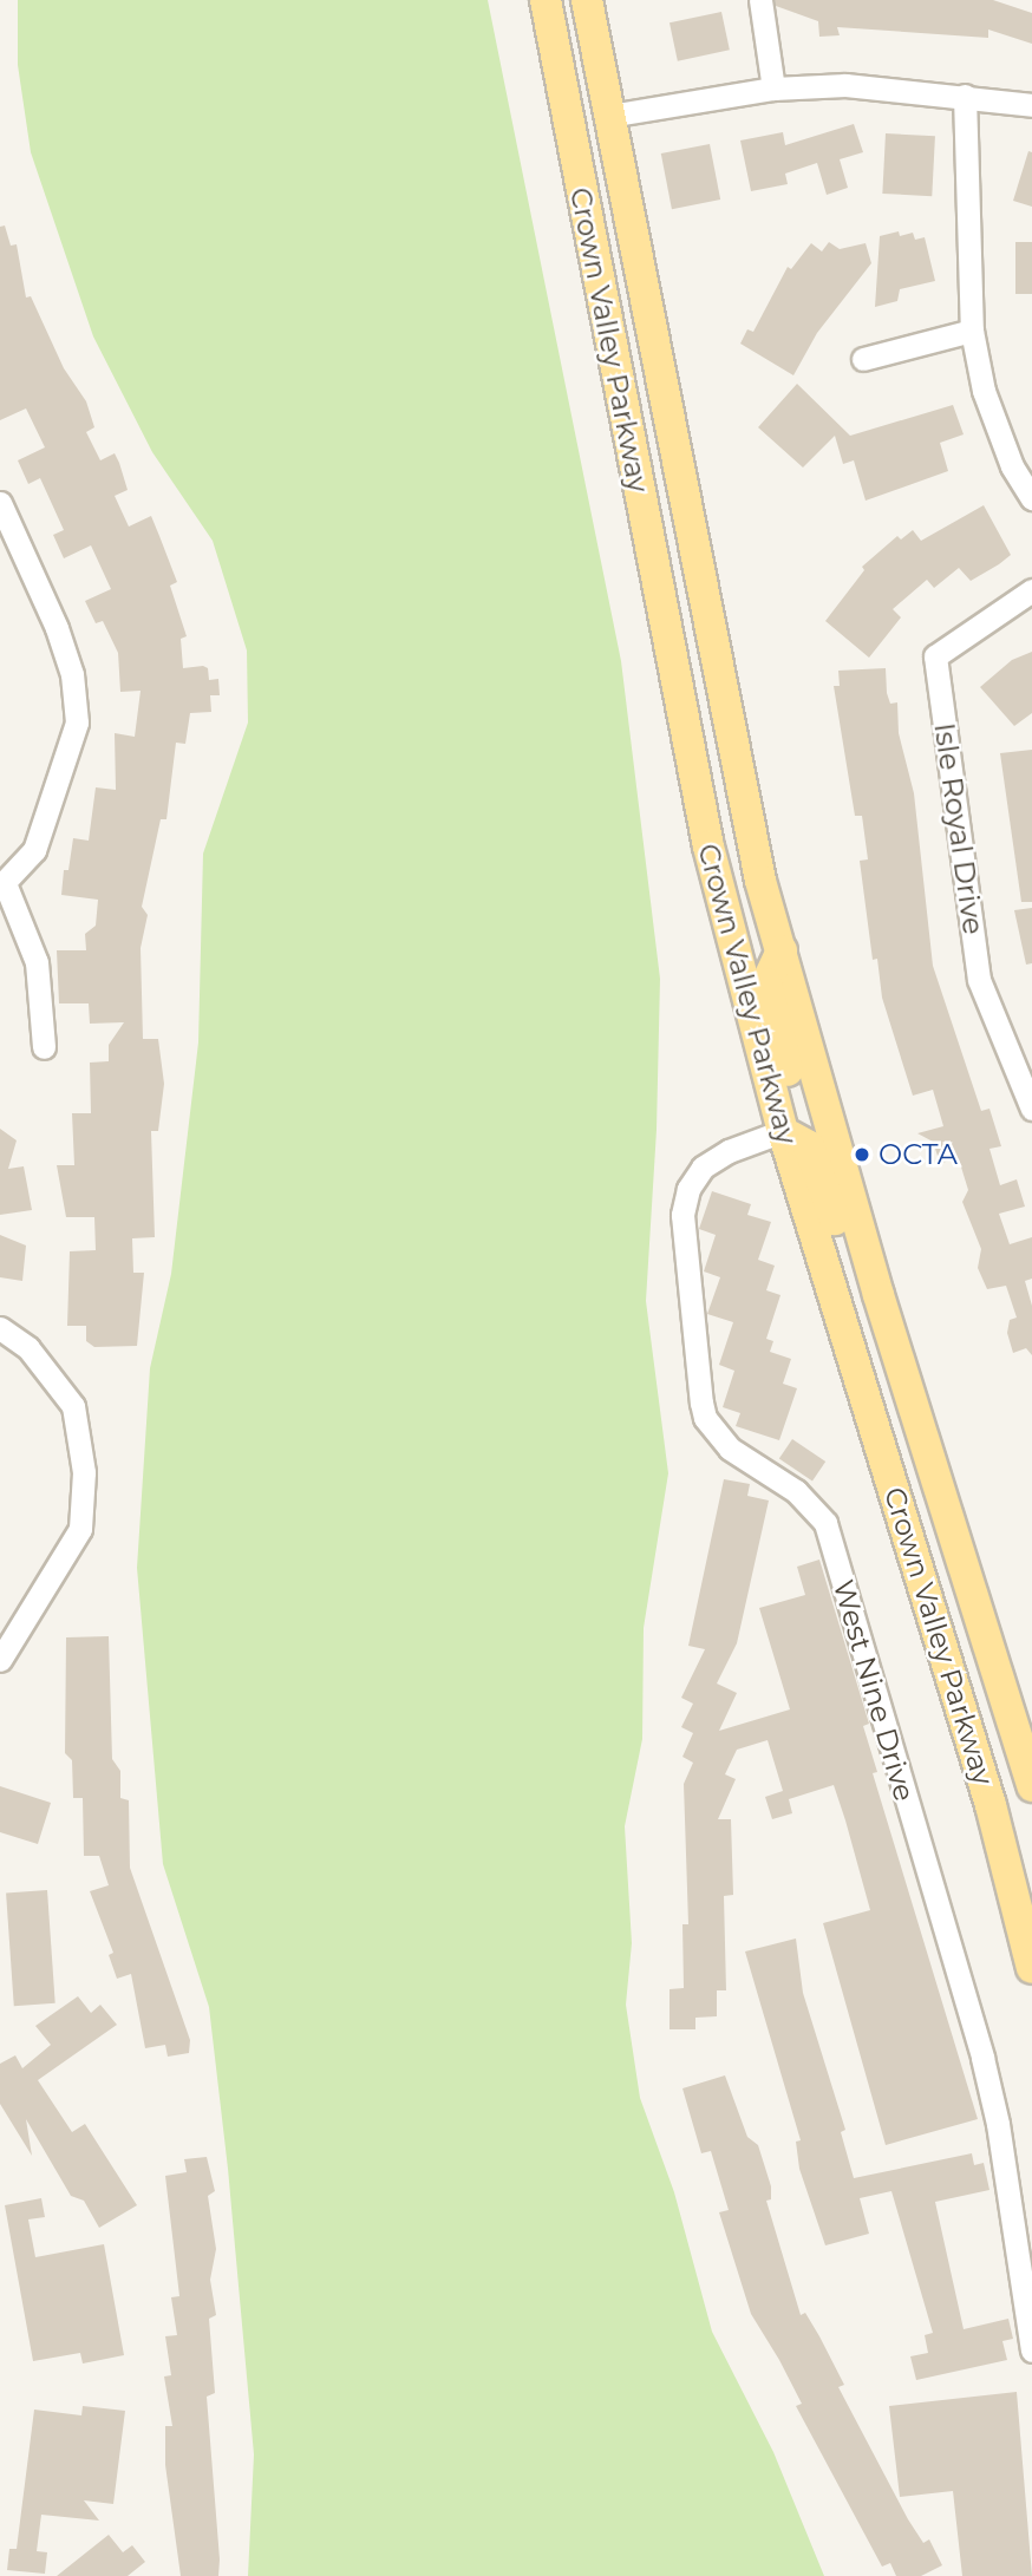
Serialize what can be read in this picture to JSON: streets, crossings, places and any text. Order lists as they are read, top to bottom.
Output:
{
  "streets": {
    "main road": ["Crown Valley Parkway"],
    "street": ["Isle Royal Drive", "West Nine Drive"]
  },
  "crossings": [
    ["Crown Valley Parkway", "West Nine Drive"]
  ],
  "places": ["OCTA"]
}
